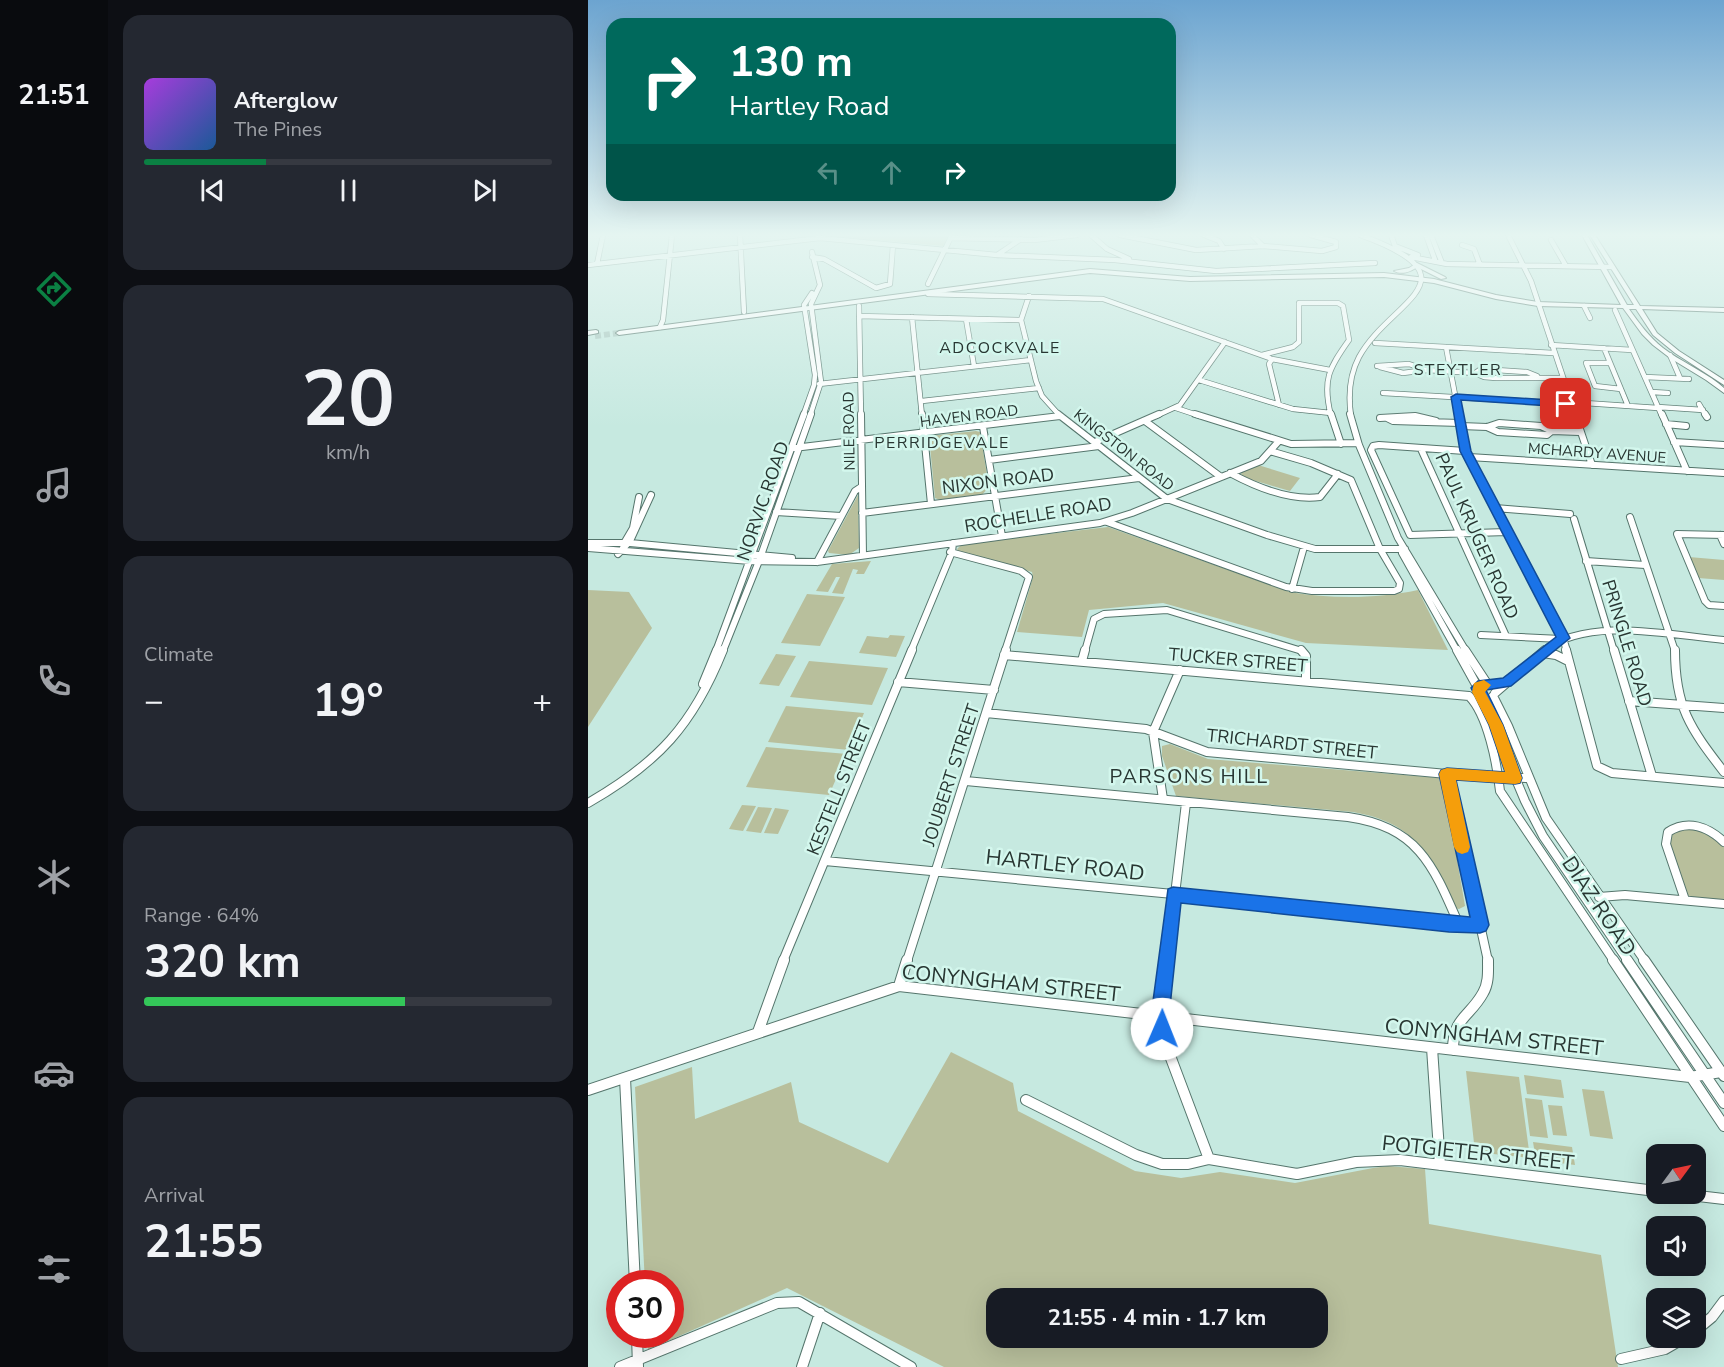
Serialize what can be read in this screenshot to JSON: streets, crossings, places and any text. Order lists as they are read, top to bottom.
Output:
{
  "streets": {
    "street": [
      "HAVEN ROAD",
      "NILE ROAD",
      "KINGSTON ROAD",
      "MCHARDY AVENUE",
      "NIXON ROAD",
      "NORVIC ROAD",
      "ROCHELLE ROAD",
      "PAUL KRUGER ROAD",
      "PRINGLE ROAD",
      "TUCKER STREET",
      "TRICHARDT STREET",
      "JOUBERT STREET",
      "KESTELL STREET",
      "HARTLEY ROAD",
      "DIAZ ROAD",
      "CONYNGHAM STREET",
      "POTGIETER STREET"
    ]
  },
  "crossings": [
    ["HAVEN ROAD", "NILE ROAD"],
    ["HAVEN ROAD", "KINGSTON ROAD"],
    ["HAVEN ROAD", "NORVIC ROAD"],
    ["NILE ROAD", "NIXON ROAD"],
    ["NILE ROAD", "ROCHELLE ROAD"],
    ["KINGSTON ROAD", "NIXON ROAD"],
    ["KINGSTON ROAD", "ROCHELLE ROAD"],
    ["KINGSTON ROAD", "DIAZ ROAD"],
    ["MCHARDY AVENUE", "PAUL KRUGER ROAD"],
    ["NORVIC ROAD", "ROCHELLE ROAD"],
    ["ROCHELLE ROAD", "KESTELL STREET"],
    ["TUCKER STREET", "JOUBERT STREET"],
    ["TUCKER STREET", "DIAZ ROAD"],
    ["TRICHARDT STREET", "JOUBERT STREET"],
    ["TRICHARDT STREET", "DIAZ ROAD"],
    ["JOUBERT STREET", "KESTELL STREET"],
    ["JOUBERT STREET", "HARTLEY ROAD"],
    ["JOUBERT STREET", "CONYNGHAM STREET"],
    ["KESTELL STREET", "HARTLEY ROAD"],
    ["KESTELL STREET", "CONYNGHAM STREET"],
    ["DIAZ ROAD", "CONYNGHAM STREET"]
  ],
  "districts": [
    "ADCOCKVALE",
    "STEYTLER",
    "PERRIDGEVALE",
    "PARSONS HILL"
  ],
  "north": "top right",
  "page": {
    "tabs": "21:51",
    "turn": ["130 m", "Hartley Road"],
    "song": ["Afterglow", "The Pines"],
    "tile": [
      ["20", "km/h"],
      "Climate",
      ["Range · 64%", "320 km"],
      ["Arrival", "21:55"]
    ],
    "heat": ["−", "19°", "+"],
    "limit": "30",
    "trip": "21:55 · 4 min · 1.7 km"
  }
}
